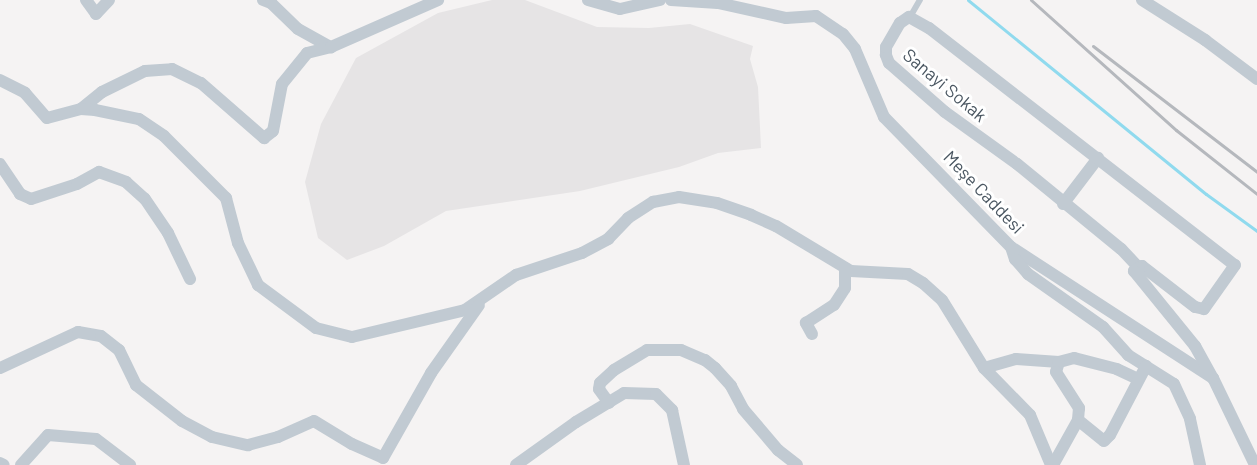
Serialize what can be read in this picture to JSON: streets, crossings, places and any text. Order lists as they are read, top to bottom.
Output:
{
  "streets": {
    "street": ["Sanayi Sokak", "Meşe Caddesi"]
  },
  "crossings": [
    ["Sanayi Sokak", "Meşe Caddesi"]
  ]
}
